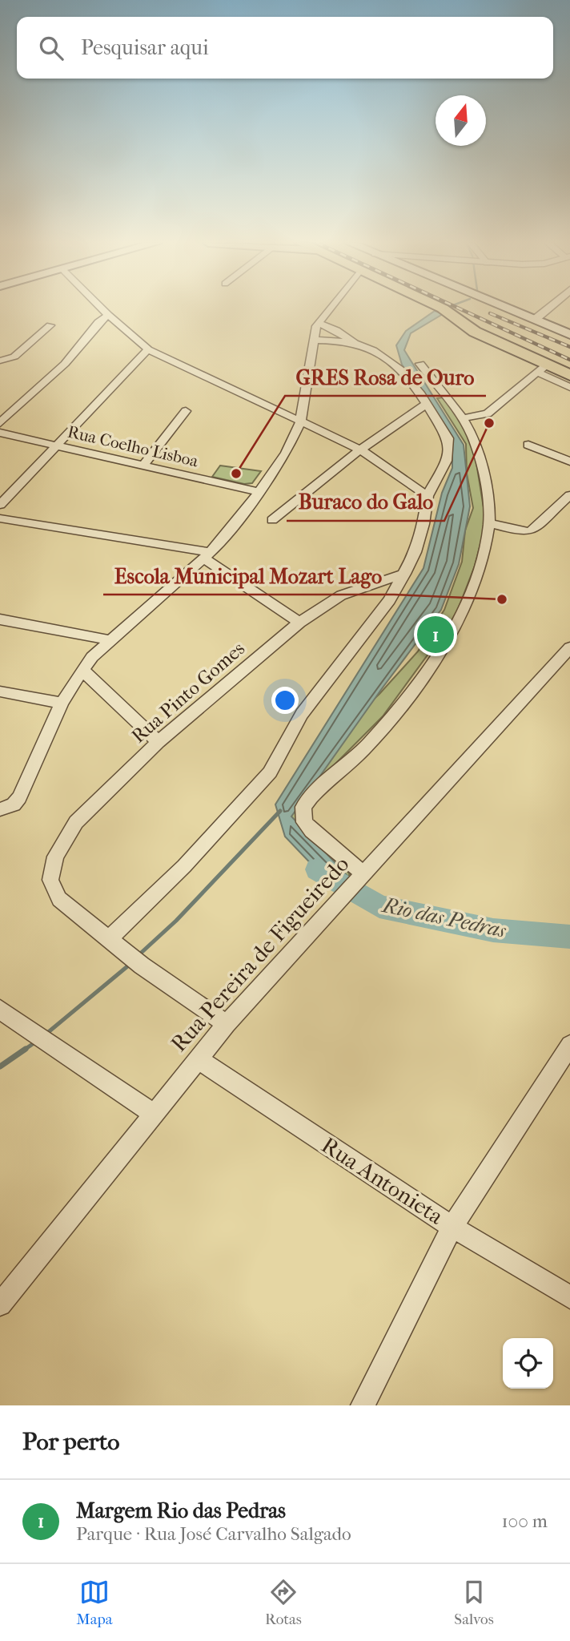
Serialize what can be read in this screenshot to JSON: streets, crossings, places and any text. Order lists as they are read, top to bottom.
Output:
{
  "streets": {
    "street": [
      "Rua Coelho Lisboa",
      "Rua Pinto Gomes",
      "Rua Pereira de Figueiredo",
      "Rua Antonieta"
    ]
  },
  "crossings": [
    ["Rua Pereira de Figueiredo", "Rua Antonieta"]
  ],
  "water": ["Rio das Pedras"],
  "places": ["Buraco do Galo", "GRES Rosa de Ouro", "Escola Municipal Mozart Lago"],
  "north": "top",
  "page": {
    "search": "Pesquisar aqui",
    "pins": "1",
    "heading": "Por perto",
    "list": [
      {
        "mark": "1",
        "name": "Margem Rio das Pedras",
        "note": "Parque · Rua José Carvalho Salgado",
        "value": "100 m"
      }
    ],
    "nav": ["Mapa", "Rotas", "Salvos"]
  }
}
